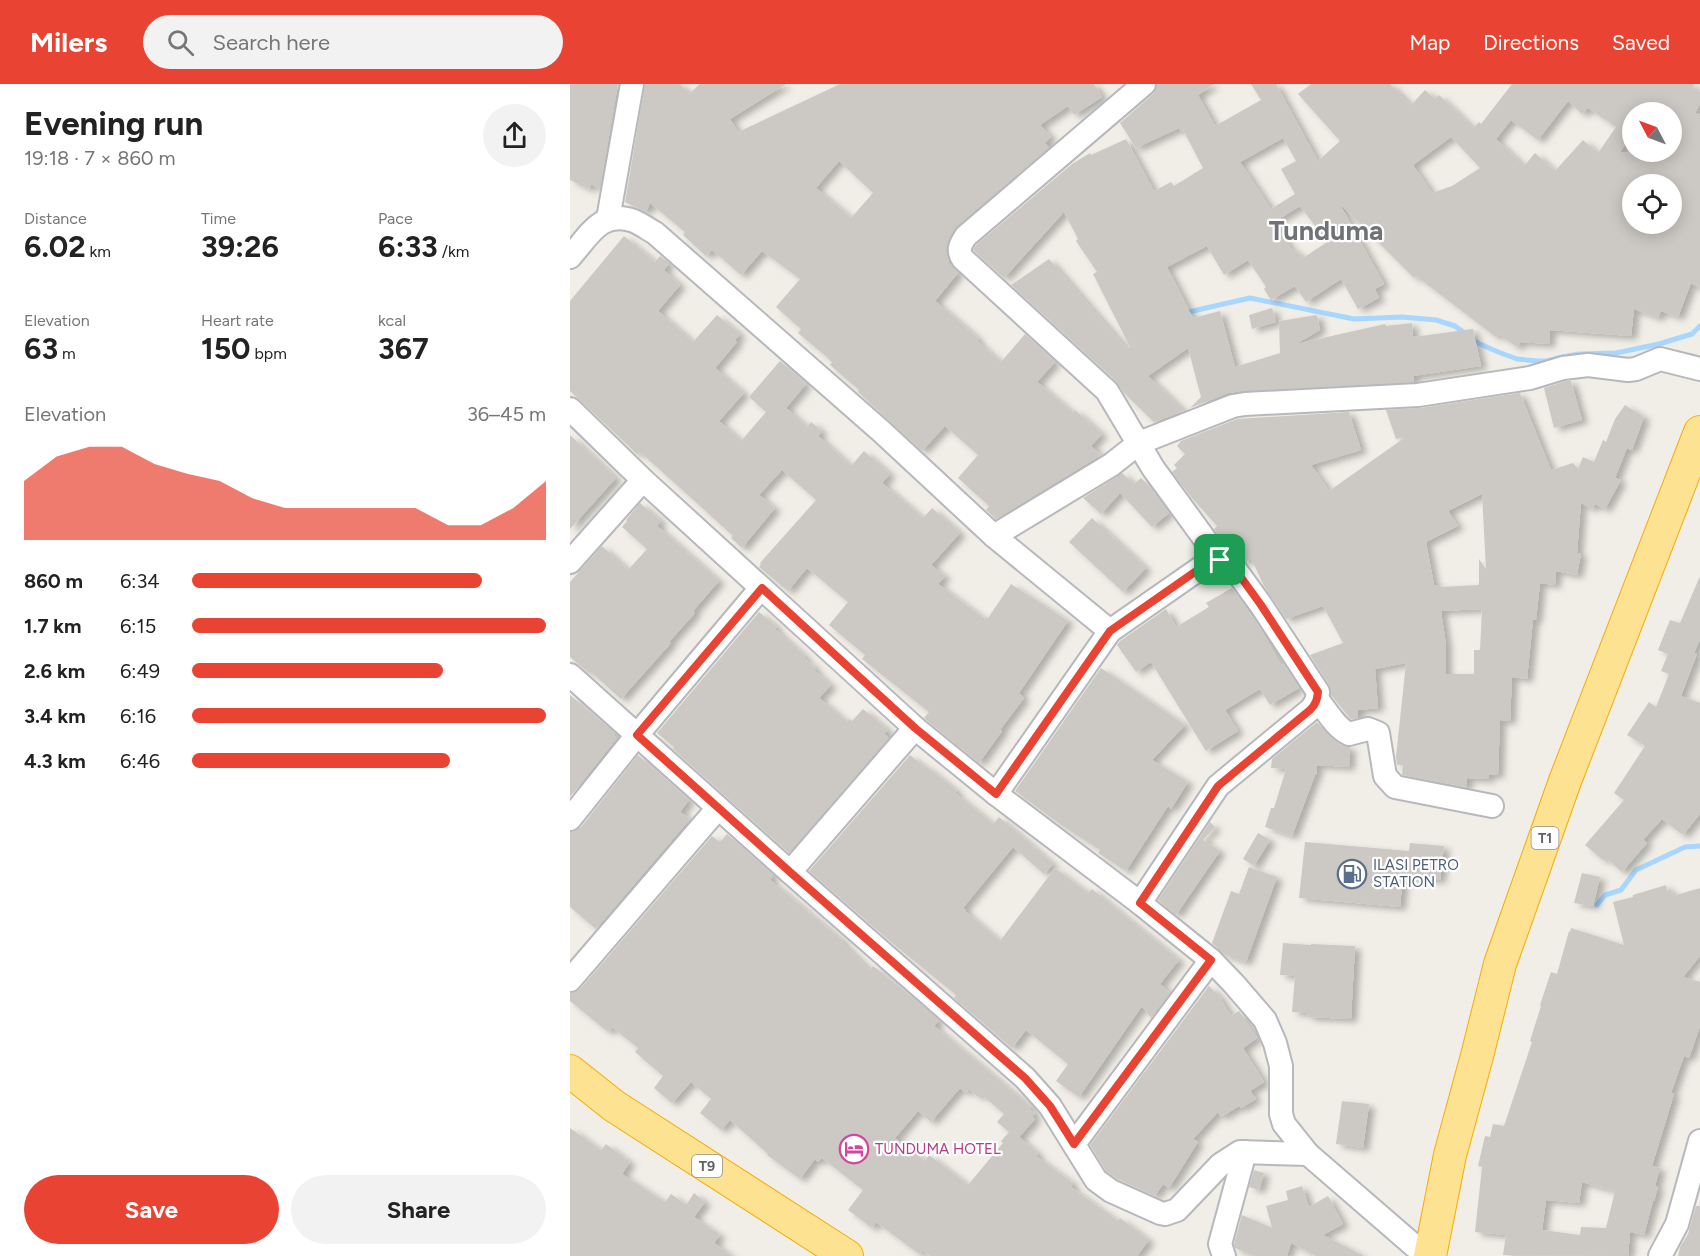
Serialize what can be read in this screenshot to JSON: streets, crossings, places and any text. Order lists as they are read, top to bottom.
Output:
{
  "streets": {
    "highway": ["T1", "T9"]
  },
  "districts": ["Tunduma"],
  "places": {
    "fuel station": ["ILASI PETRO STATION"],
    "hotel": ["TUNDUMA HOTEL"]
  },
  "north": "top left",
  "page": {
    "header": "Milers",
    "search": "Search here",
    "nav": ["Map", "Directions", "Saved"],
    "heading": ["Evening run", "19:18 · 7 × 860 m"],
    "stats": [
      ["Distance", "6.02 km"],
      ["Time", "39:26"],
      ["Pace", "6:33 /km"],
      ["Elevation", "63 m"],
      ["Heart rate", "150 bpm"],
      ["kcal", "367"]
    ],
    "chart": ["Elevation", "36–45 m"],
    "list": [
      {
        "name": "860 m",
        "note": "6:34"
      },
      {
        "name": "1.7 km",
        "note": "6:15"
      },
      {
        "name": "2.6 km",
        "note": "6:49"
      },
      {
        "name": "3.4 km",
        "note": "6:16"
      },
      {
        "name": "4.3 km",
        "note": "6:46"
      }
    ],
    "buttons": ["Save", "Share"]
  }
}
